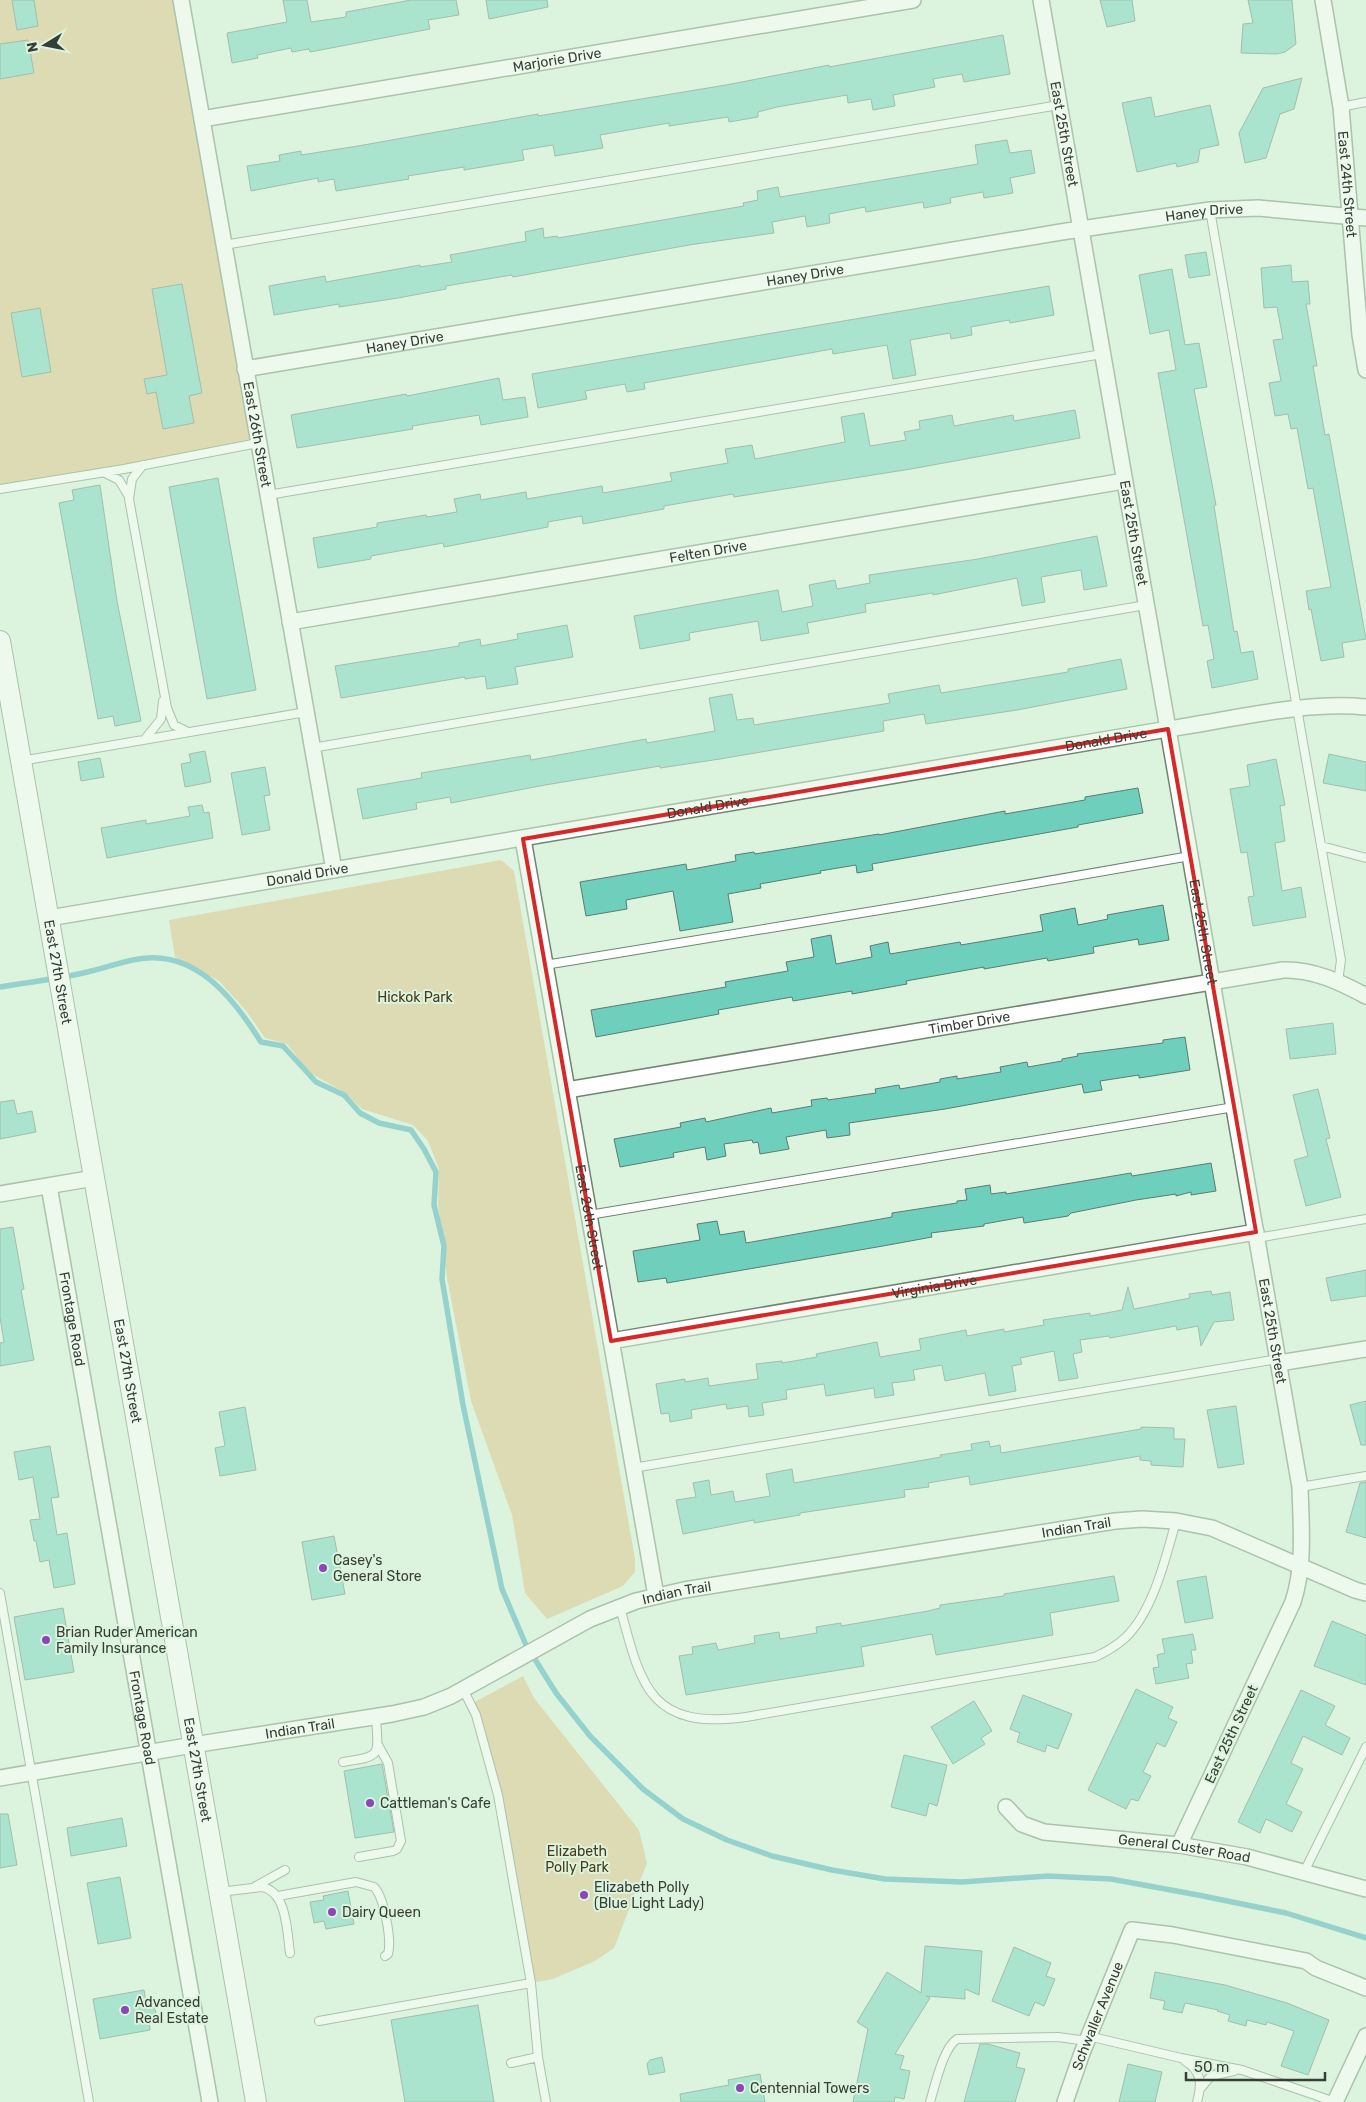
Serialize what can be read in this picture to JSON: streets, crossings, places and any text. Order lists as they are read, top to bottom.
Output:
{
  "streets": {
    "main road": ["East 27th Street"],
    "street": [
      "Marjorie Drive",
      "East 25th Street",
      "East 24th Street",
      "Haney Drive",
      "East 26th Street",
      "Felten Drive",
      "Donald Drive",
      "Timber Drive",
      "Virginia Drive",
      "Frontage Road",
      "Indian Trail",
      "General Custer Road",
      "Schwaller Avenue"
    ]
  },
  "crossings": [
    ["Marjorie Drive", "East 26th Street"],
    ["East 25th Street", "Haney Drive"],
    ["East 25th Street", "Felten Drive"],
    ["East 25th Street", "Donald Drive"],
    ["East 25th Street", "Timber Drive"],
    ["East 25th Street", "Virginia Drive"],
    ["East 25th Street", "Indian Trail"],
    ["East 25th Street", "General Custer Road"],
    ["East 24th Street", "Haney Drive"],
    ["Haney Drive", "East 26th Street"],
    ["East 26th Street", "Felten Drive"],
    ["East 26th Street", "Donald Drive"],
    ["East 26th Street", "Timber Drive"],
    ["East 26th Street", "Virginia Drive"],
    ["East 26th Street", "Indian Trail"],
    ["Donald Drive", "East 27th Street"],
    ["East 27th Street", "Indian Trail"],
    ["Frontage Road", "Indian Trail"]
  ],
  "parks": ["Hickok Park", "Elizabeth Polly Park"],
  "places": [
    "Casey's General Store",
    "Brian Ruder American Family Insurance",
    "Cattleman's Cafe",
    "Elizabeth Polly (Blue Light Lady)",
    "Dairy Queen",
    "Advanced Real Estate",
    "Centennial Towers"
  ],
  "scale_bar": "50 m",
  "north": "left"
}
